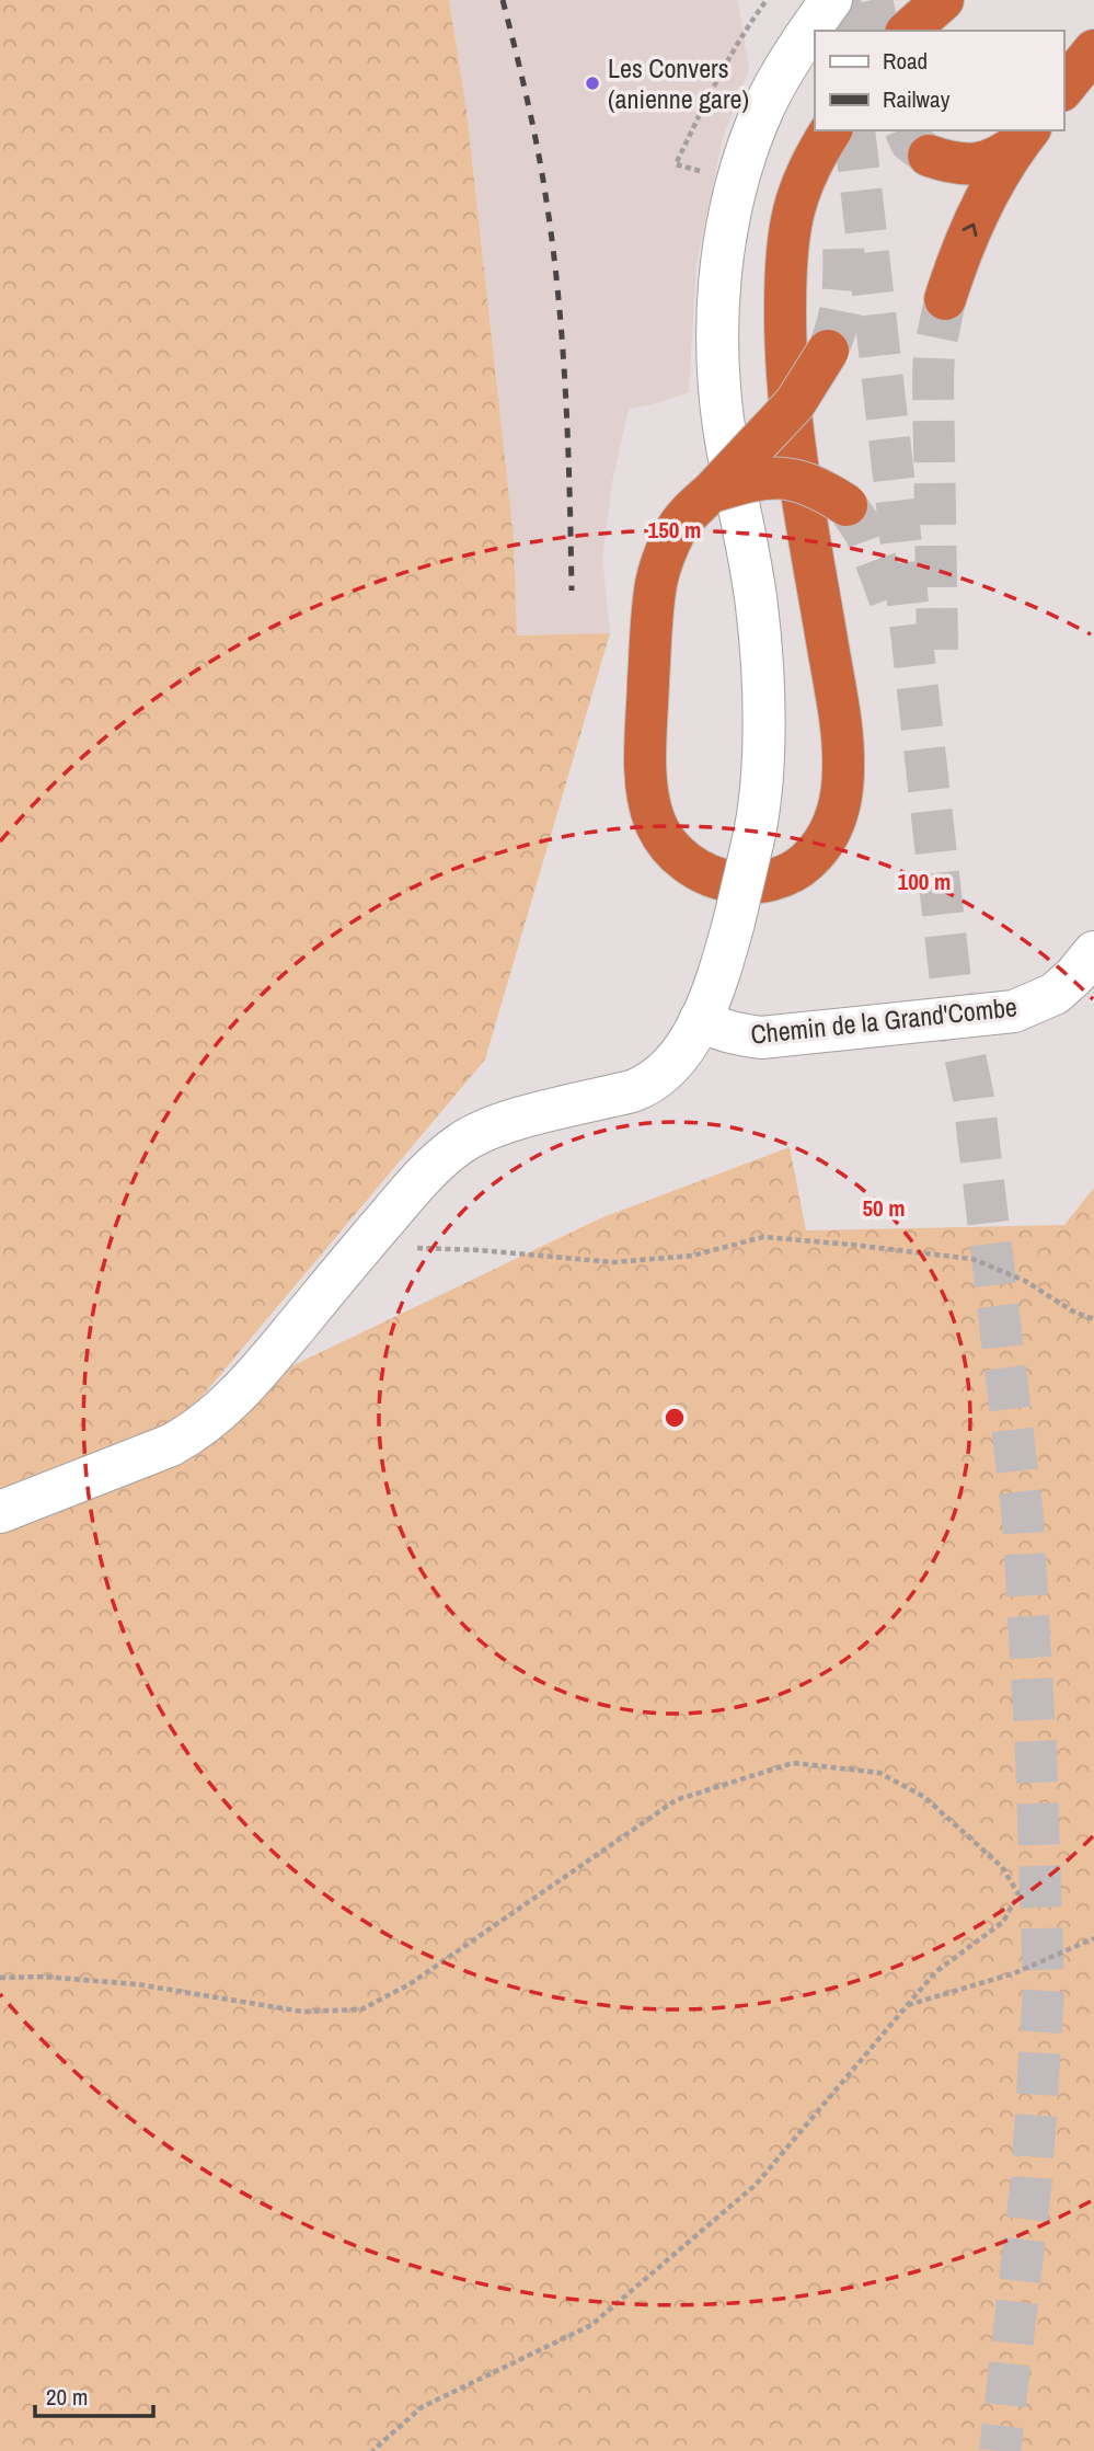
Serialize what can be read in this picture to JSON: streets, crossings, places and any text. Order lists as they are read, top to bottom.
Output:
{
  "streets": {
    "street": ["Chemin de la Grand'Combe"]
  },
  "places": ["Les Convers (anienne gare)"],
  "legend": ["Road", "Railway"],
  "scale_bar": "20 m",
  "rings": ["150 m", "100 m", "50 m"]
}
